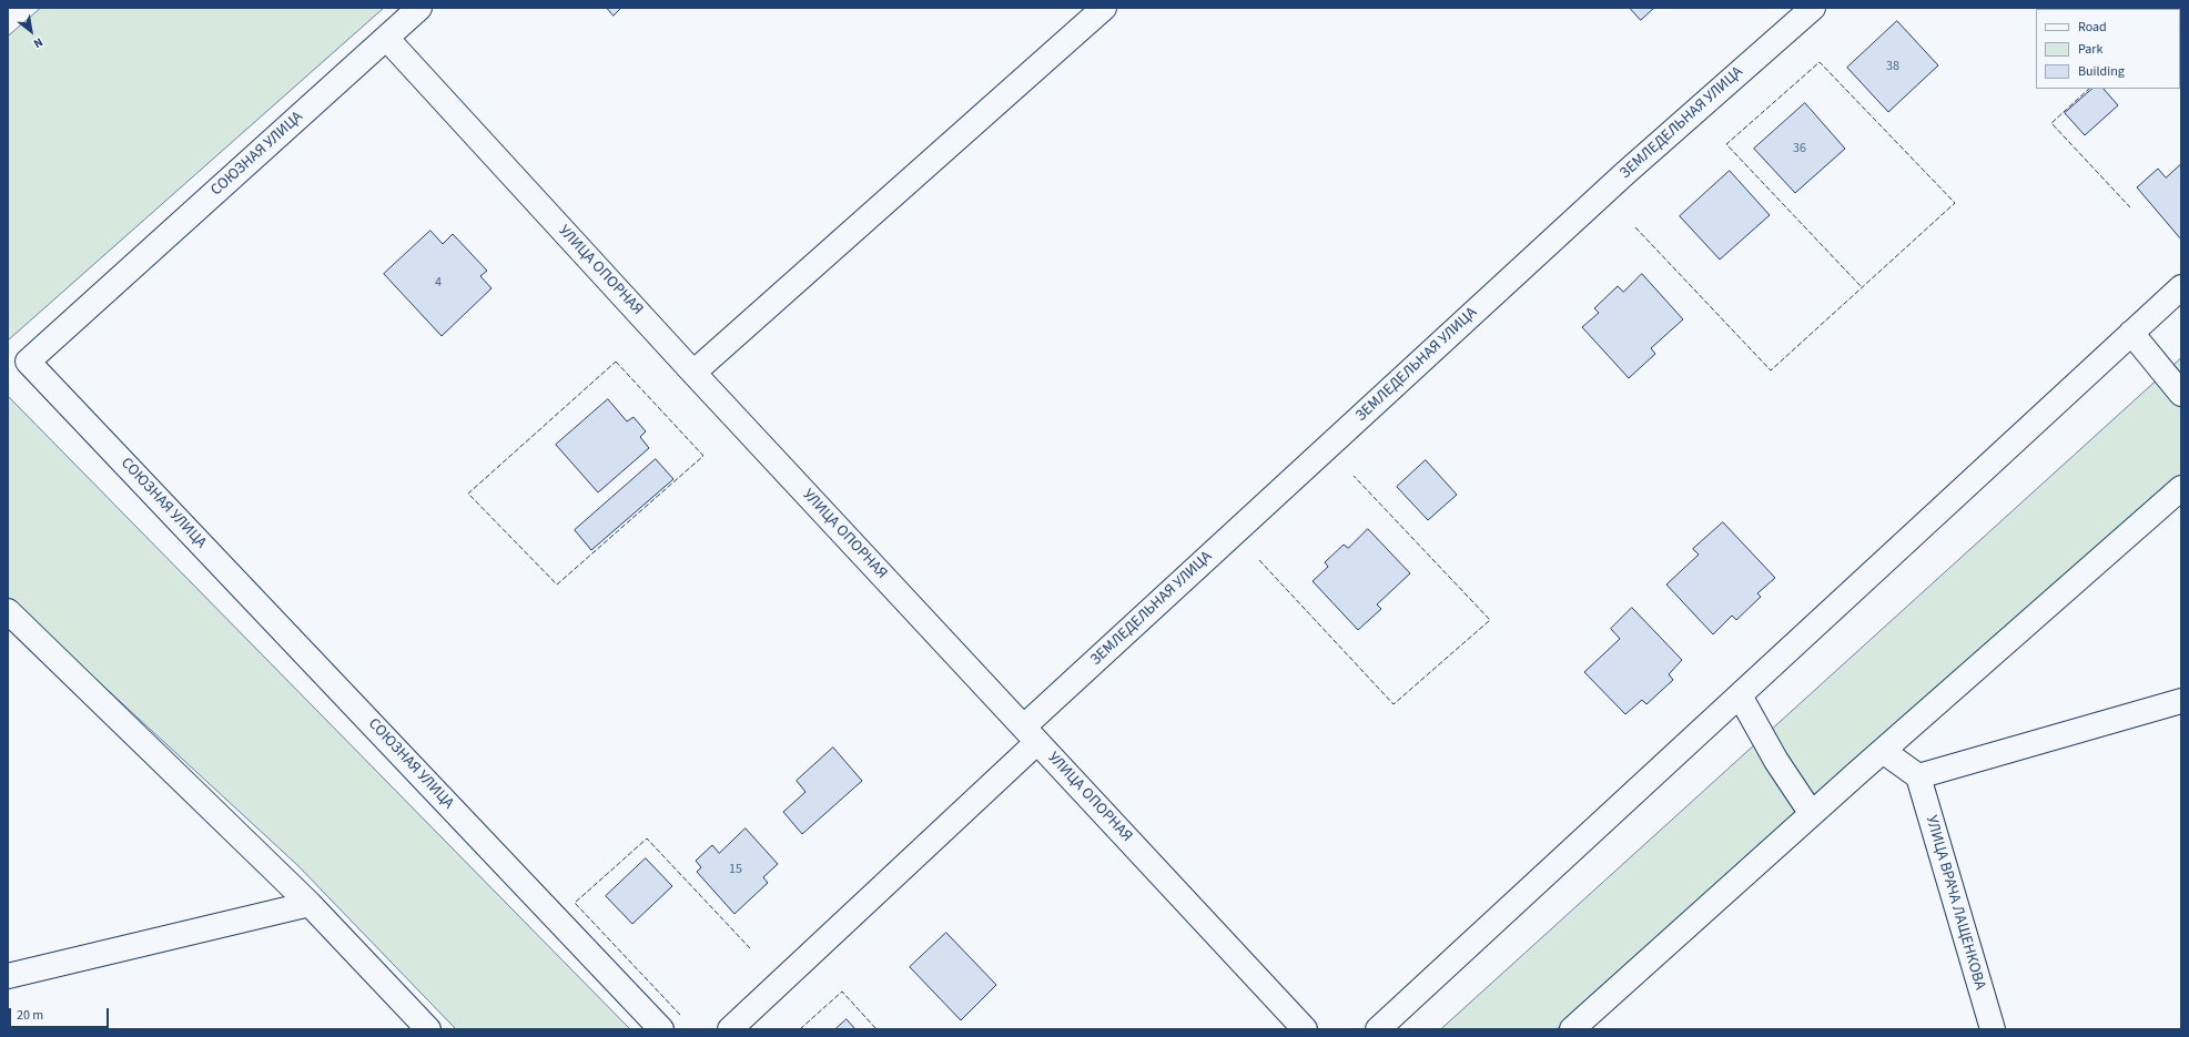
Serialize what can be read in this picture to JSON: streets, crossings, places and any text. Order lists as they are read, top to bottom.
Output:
{
  "streets": {
    "street": [
      "ЗЕМЛЕДЕЛЬНАЯ УЛИЦА",
      "СОЮЗНАЯ УЛИЦА",
      "УЛИЦА ОПОРНАЯ",
      "УЛИЦА ВРАЧА ЛАЩЕНКОВА"
    ]
  },
  "crossings": [
    ["ЗЕМЛЕДЕЛЬНАЯ УЛИЦА", "УЛИЦА ОПОРНАЯ"],
    ["СОЮЗНАЯ УЛИЦА", "УЛИЦА ОПОРНАЯ"]
  ],
  "house_numbers": [
    "38",
    "36",
    "4",
    "15"
  ],
  "legend": ["Road", "Park", "Building"],
  "scale_bar": "20 m",
  "north": "bottom right"
}
